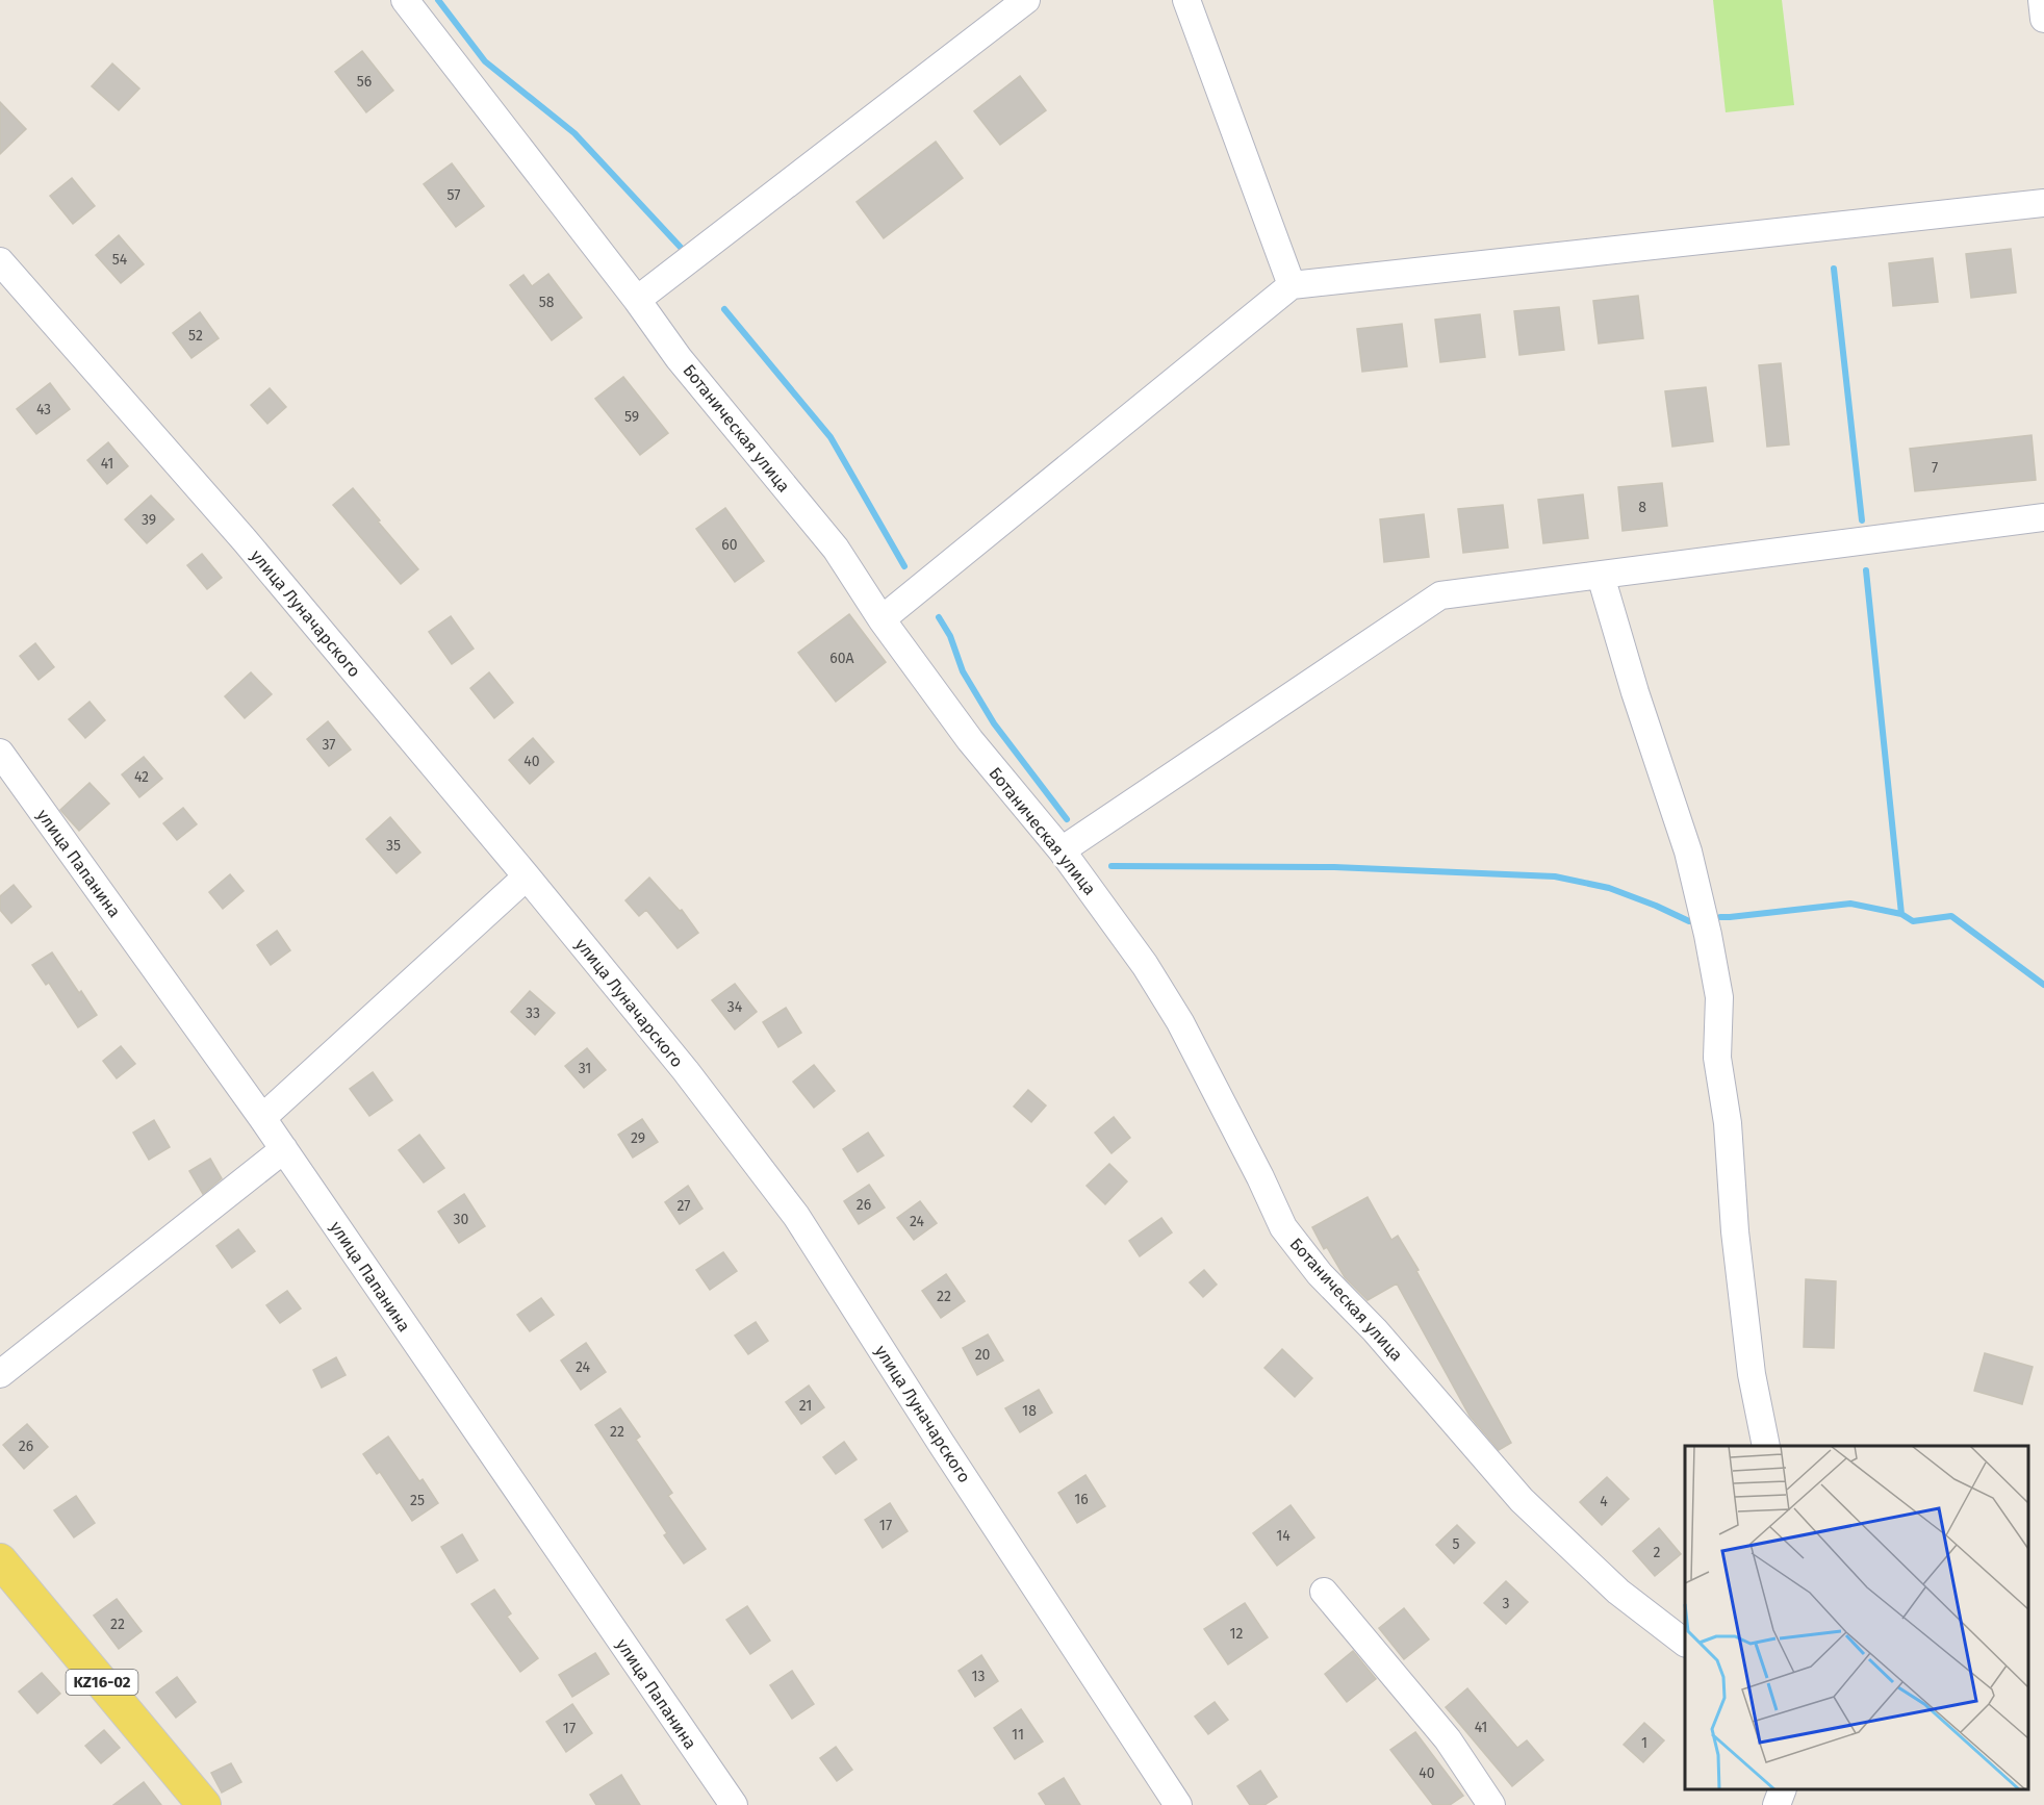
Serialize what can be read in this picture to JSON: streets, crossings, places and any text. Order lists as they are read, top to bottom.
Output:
{
  "streets": {
    "main road": ["KZ16-02"],
    "street": ["Ботаническая улица", "улица Луначарского", "улица Папанина"]
  },
  "house_numbers": [
    "56",
    "57",
    "54",
    "58",
    "52",
    "43",
    "59",
    "41",
    "7",
    "8",
    "39",
    "60",
    "60А",
    "37",
    "40",
    "42",
    "35",
    "34",
    "33",
    "31",
    "29",
    "26",
    "27",
    "30",
    "24",
    "22",
    "20",
    "24",
    "21",
    "18",
    "22",
    "26",
    "16",
    "25",
    "4",
    "17",
    "14",
    "5",
    "2",
    "3",
    "22",
    "12",
    "13",
    "41",
    "17",
    "11",
    "1",
    "40"
  ]
}
